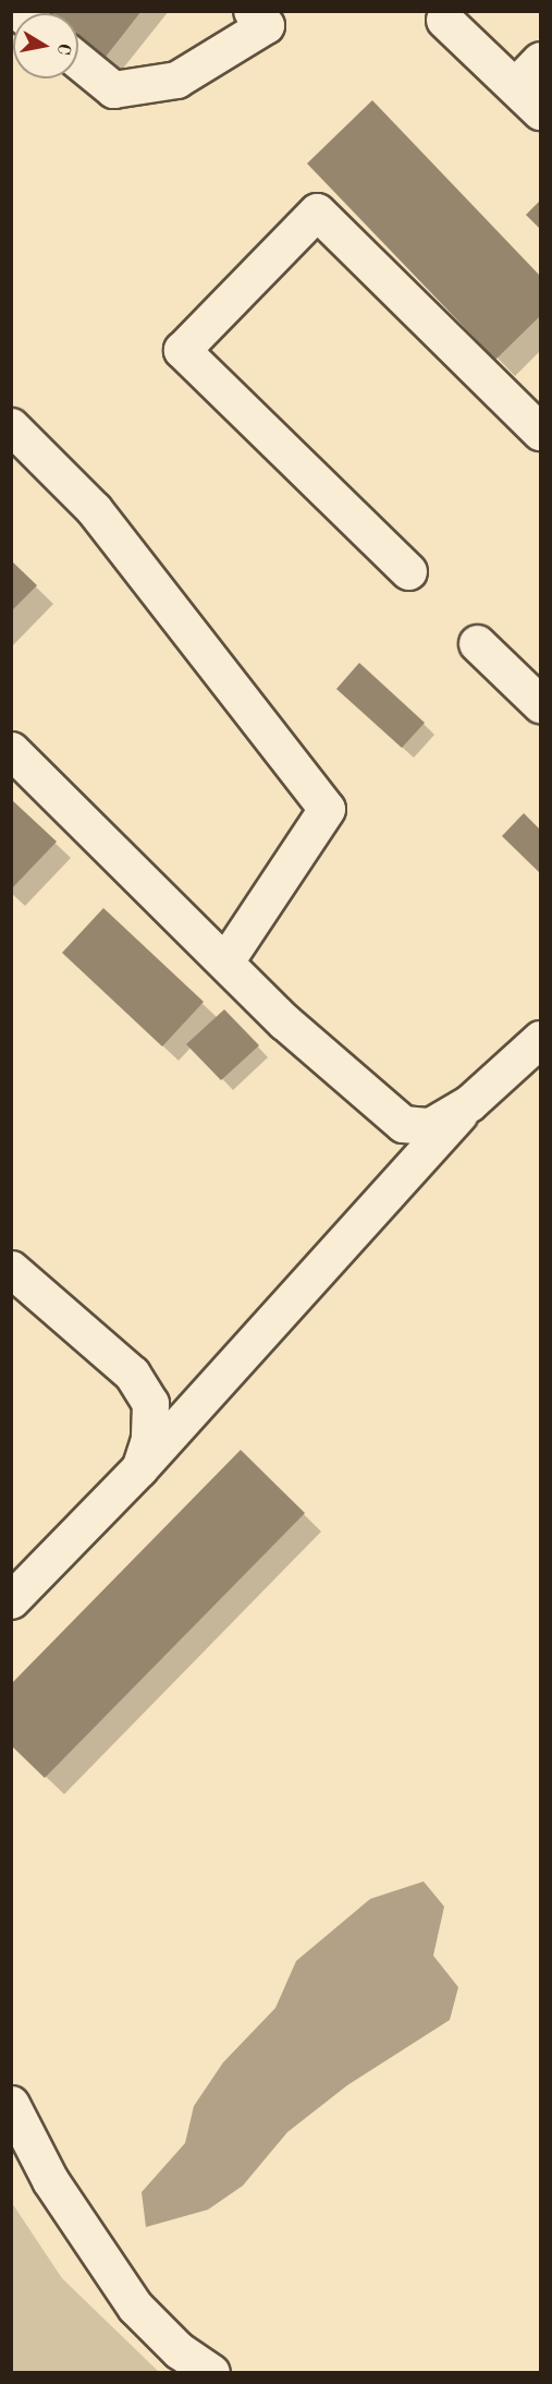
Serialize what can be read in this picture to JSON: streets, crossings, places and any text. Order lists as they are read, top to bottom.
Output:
{
  "north": "right"
}
